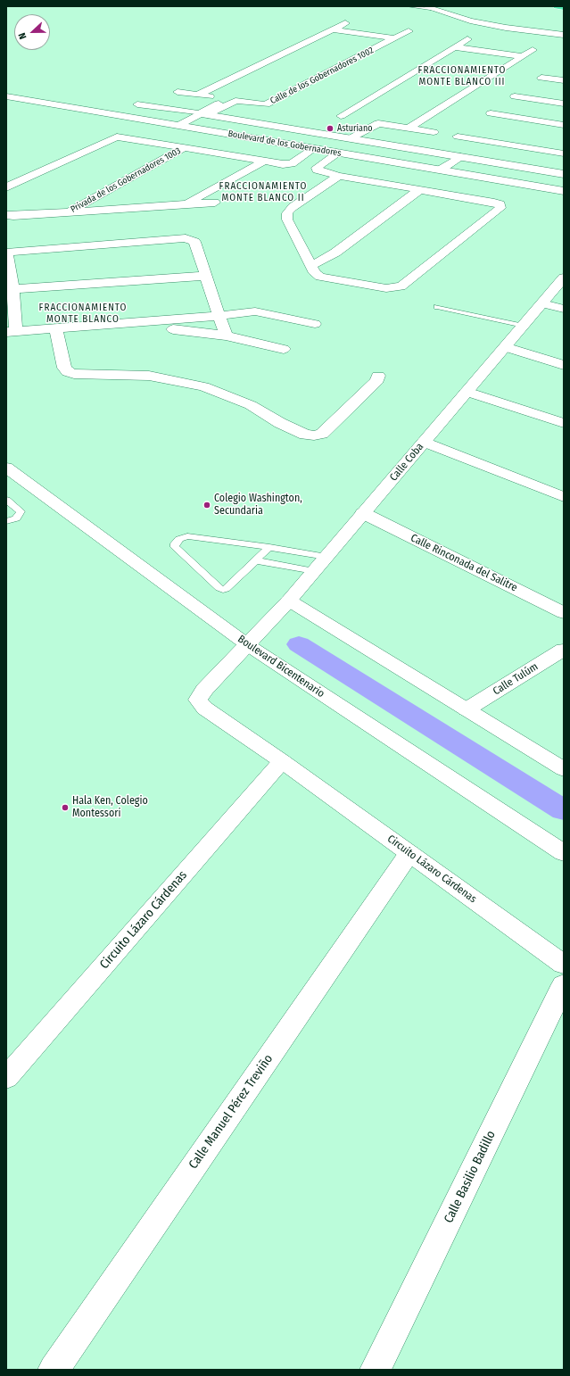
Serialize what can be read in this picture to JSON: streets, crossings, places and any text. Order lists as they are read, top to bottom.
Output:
{
  "streets": {
    "street": [
      "Calle de los Gobernadores 1002",
      "Boulevard de los Gobernadores",
      "Privada de los Gobernadores 1003",
      "Calle Coba",
      "Calle Rinconada del Salitre",
      "Boulevard Bicentenario",
      "Calle Tulúm",
      "Circuito Lázaro Cárdenas",
      "Calle Manuel Pérez Treviño",
      "Calle Basilio Badillo"
    ]
  },
  "crossings": [
    ["Boulevard de los Gobernadores", "Privada de los Gobernadores 1003"],
    ["Calle Coba", "Calle Rinconada del Salitre"],
    ["Calle Coba", "Boulevard Bicentenario"],
    ["Calle Coba", "Circuito Lázaro Cárdenas"],
    ["Boulevard Bicentenario", "Circuito Lázaro Cárdenas"],
    ["Circuito Lázaro Cárdenas", "Calle Manuel Pérez Treviño"]
  ],
  "districts": ["FRACCIONAMIENTO MONTE BLANCO III", "FRACCIONAMIENTO MONTE BLANCO II", "FRACCIONAMIENTO MONTE BLANCO"],
  "places": ["Asturiano", "Colegio Washington, Secundaria", "Hala Ken, Colegio Montessori"],
  "north": "left"
}
